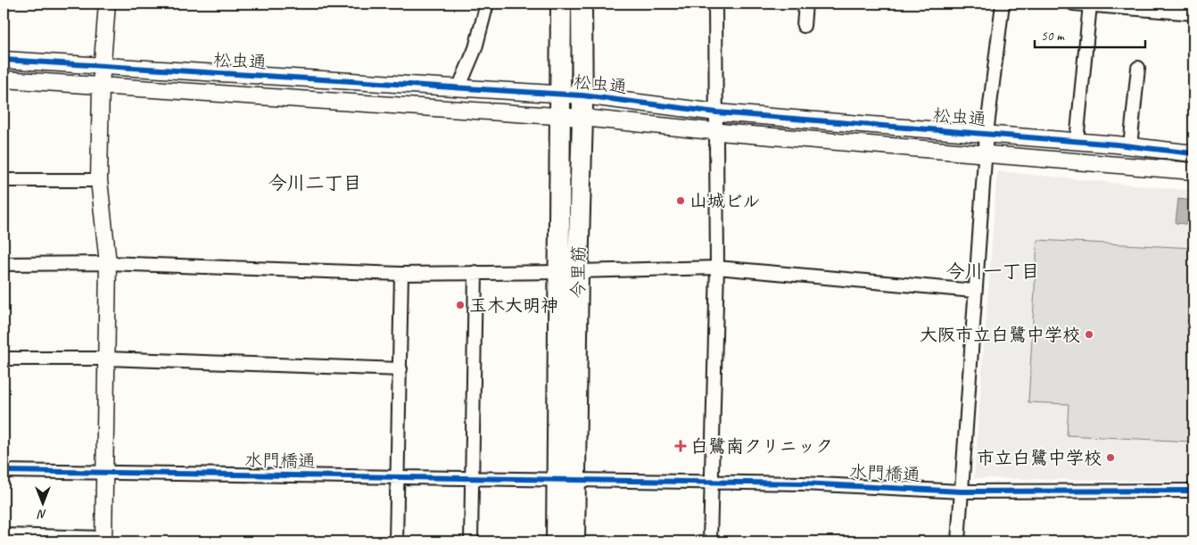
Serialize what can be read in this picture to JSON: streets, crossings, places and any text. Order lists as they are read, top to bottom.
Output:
{
  "streets": {
    "main road": ["今里筋"],
    "street": ["松虫通", "水門橋通"]
  },
  "crossings": [
    ["松虫通", "今里筋"],
    ["今里筋", "水門橋通"]
  ],
  "districts": ["今川二丁目", "今川一丁目"],
  "places": {
    "other": [
      "山城ビル",
      "玉木大明神",
      "大阪市立白鷺中学校",
      "市立白鷺中学校"
    ],
    "health": ["白鷺南クリニック"]
  },
  "scale_bar": "50 m",
  "north": "bottom"
}
